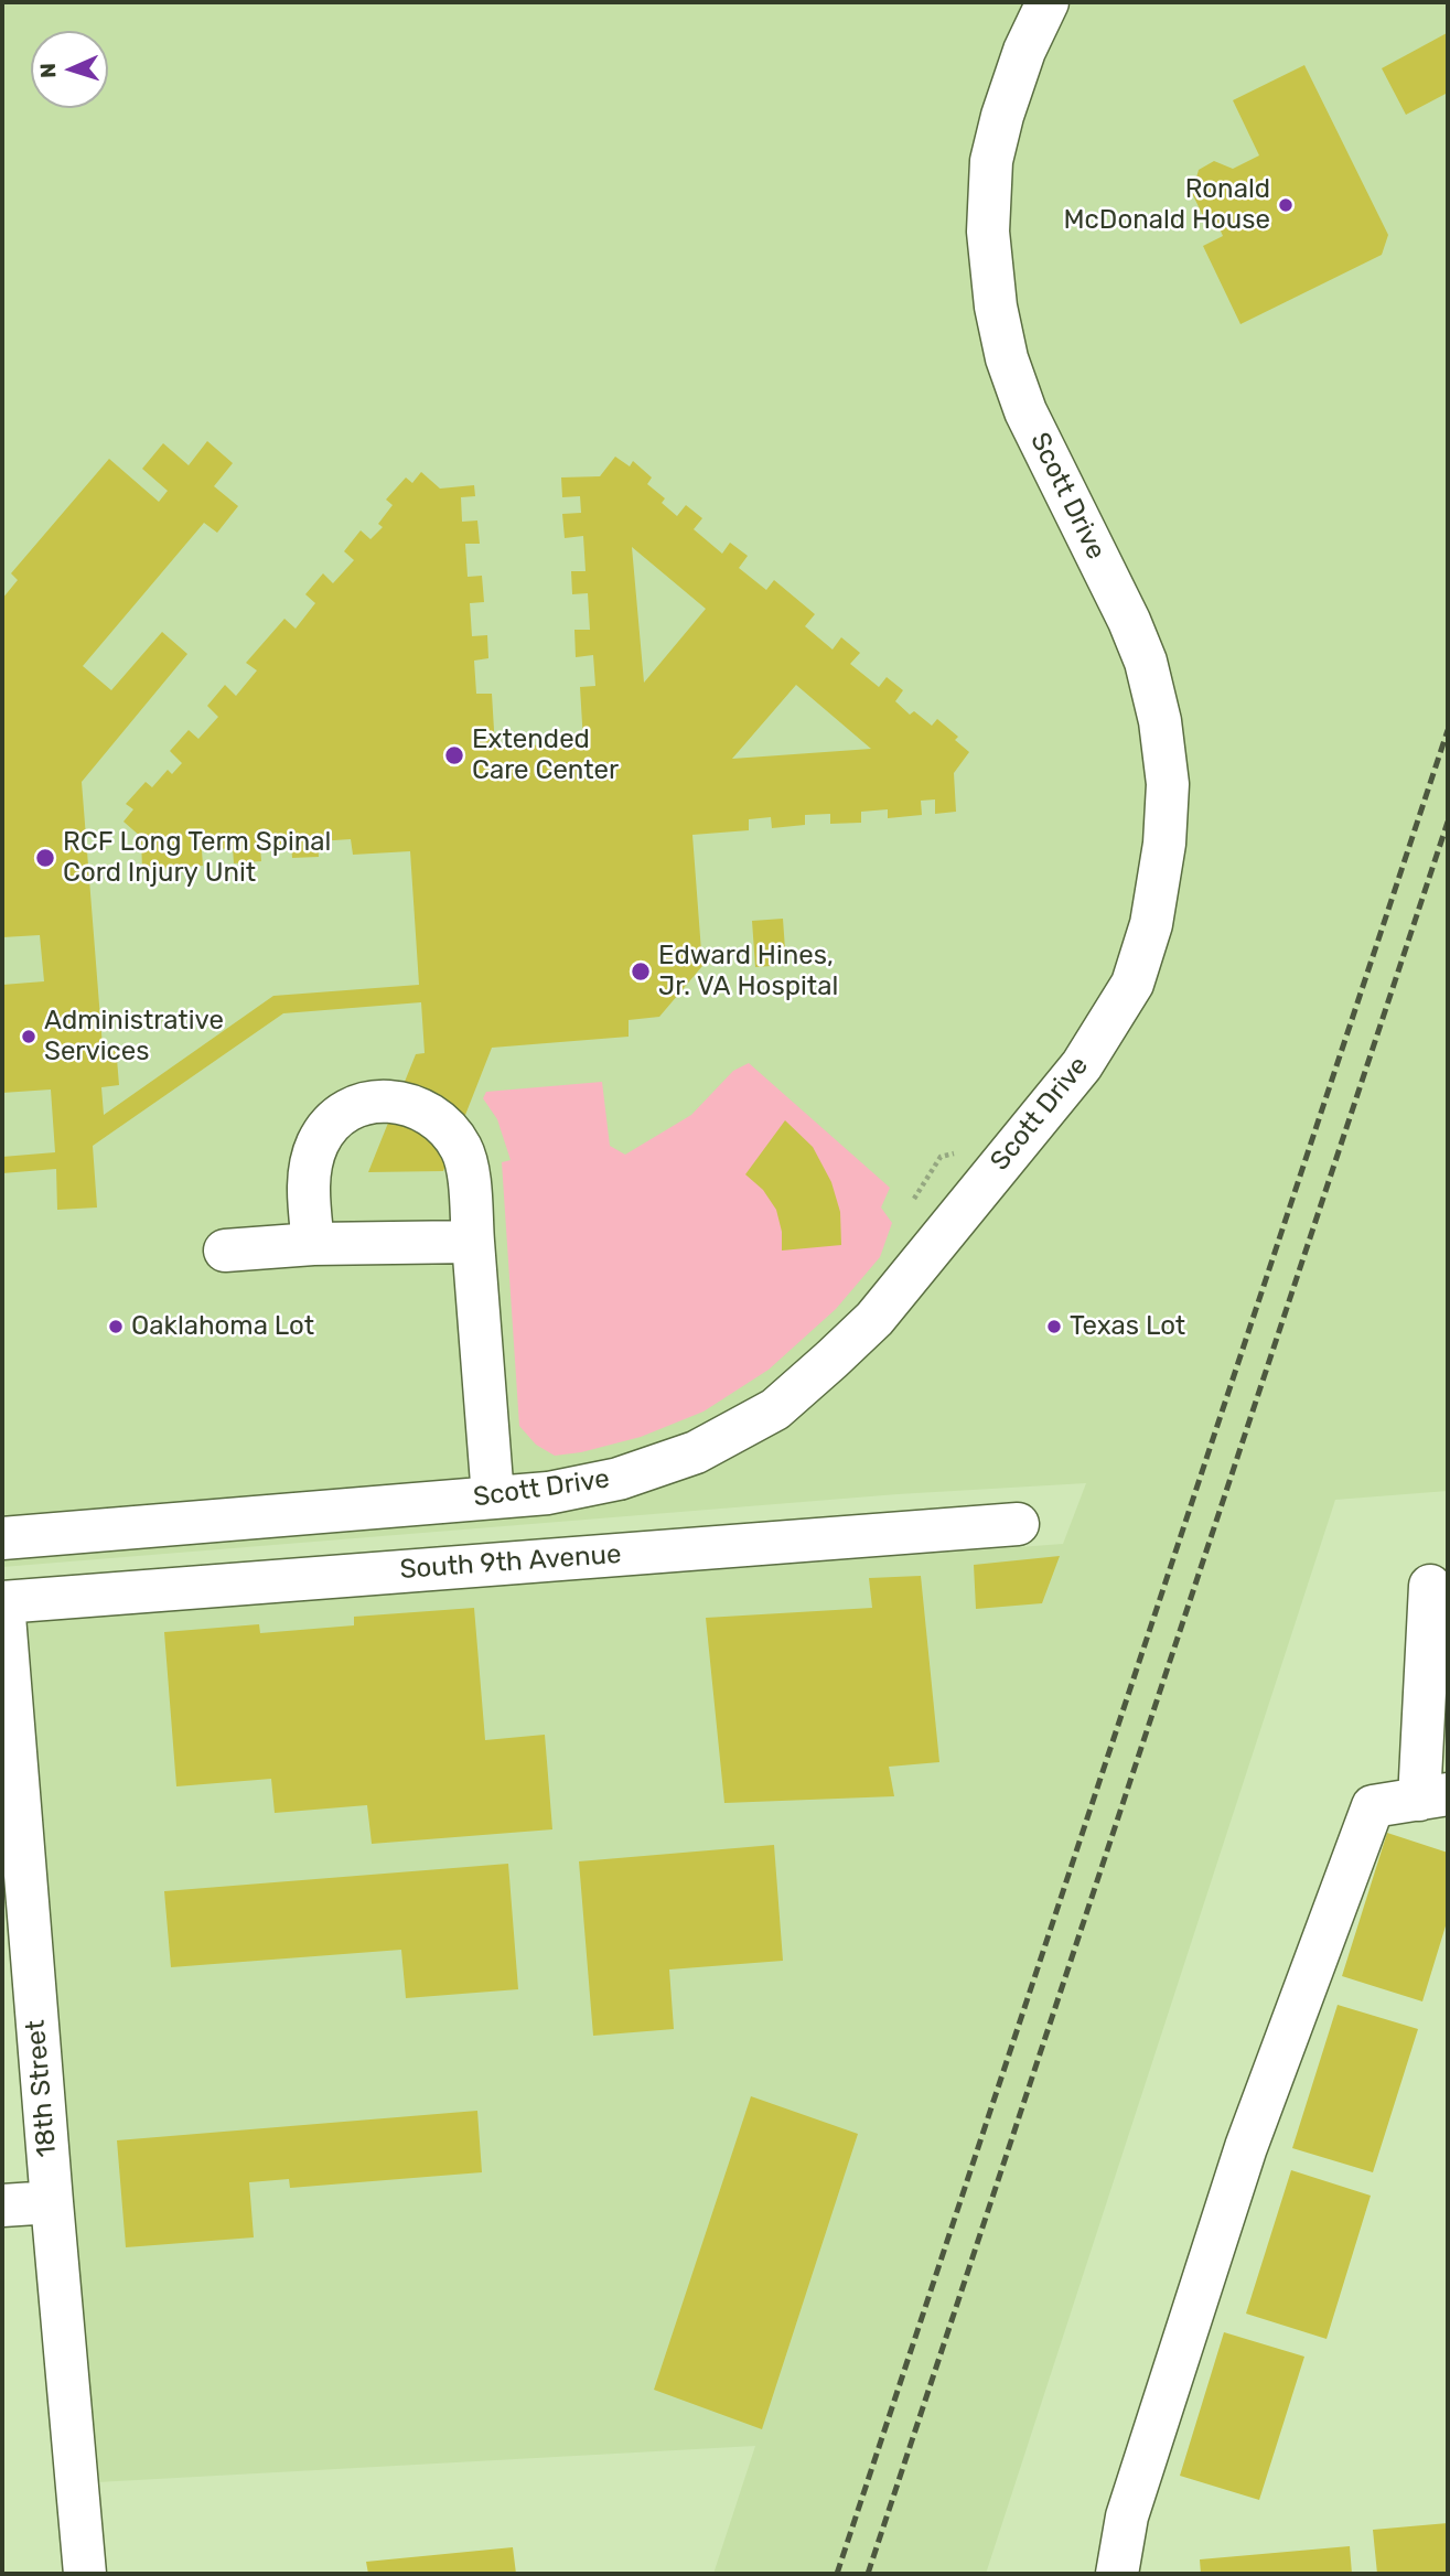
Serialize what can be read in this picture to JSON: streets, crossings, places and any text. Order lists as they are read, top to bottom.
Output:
{
  "streets": {
    "street": ["Scott Drive", "South 9th Avenue", "18th Street"]
  },
  "crossings": [
    ["South 9th Avenue", "18th Street"]
  ],
  "places": [
    "Ronald McDonald House",
    "Extended Care Center",
    "RCF Long Term Spinal Cord Injury Unit",
    "Edward Hines, Jr. VA Hospital",
    "Administrative Services",
    "Oaklahoma Lot",
    "Texas Lot"
  ],
  "north": "left"
}
